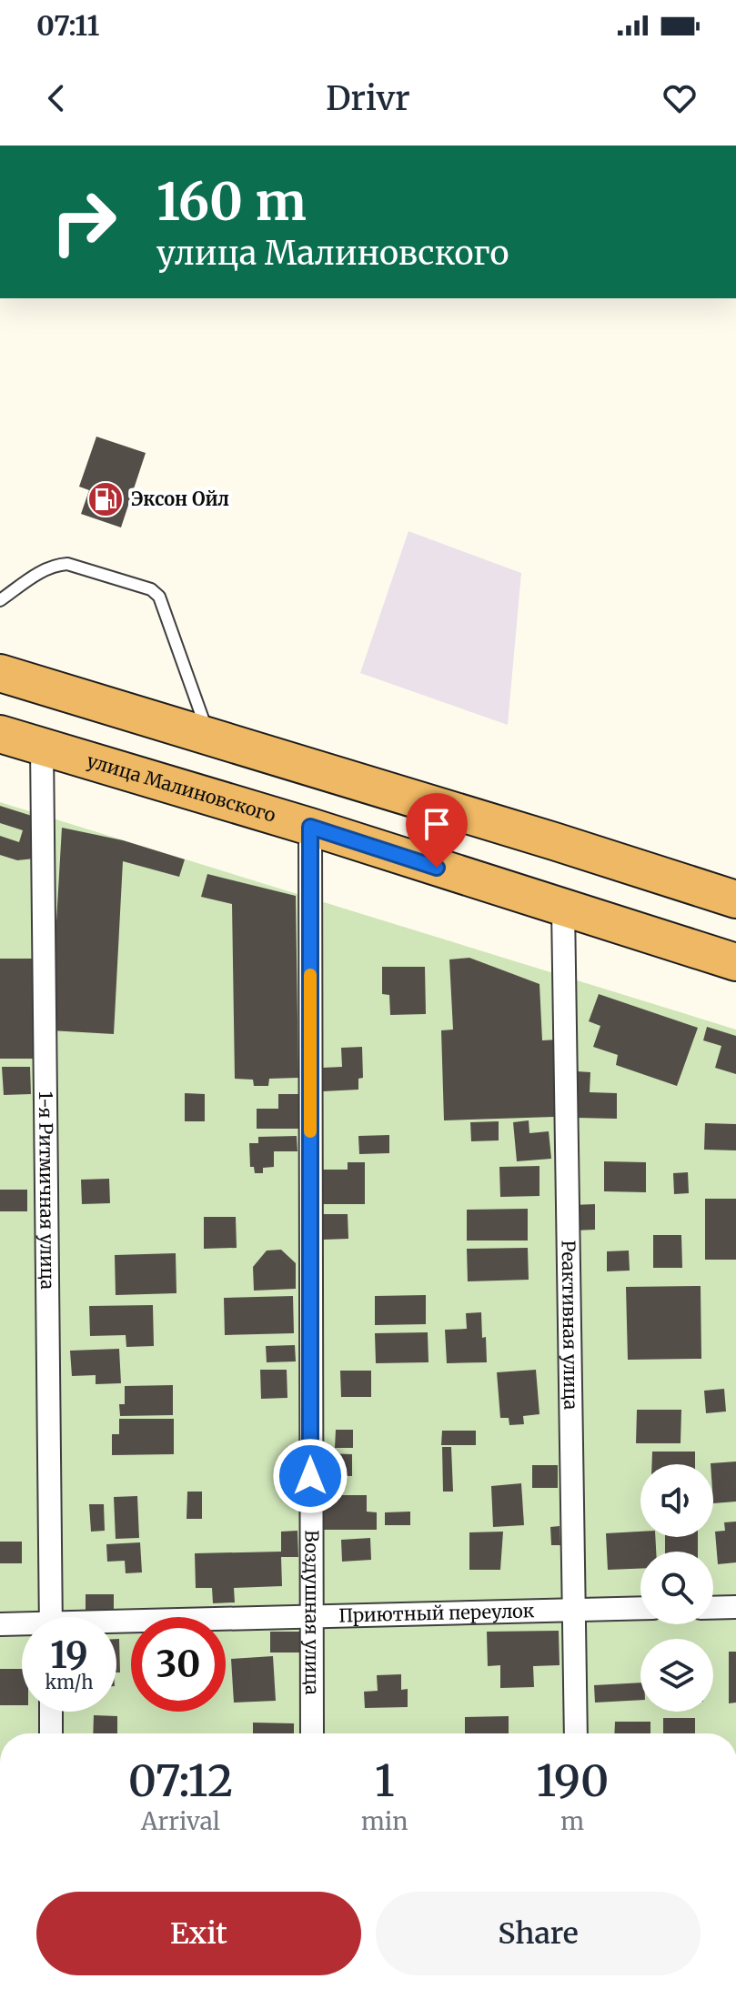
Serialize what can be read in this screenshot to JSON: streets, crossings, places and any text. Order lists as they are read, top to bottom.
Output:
{
  "streets": {
    "highway": ["улица Малиновского"],
    "street": [
      "1-я Ритмичная улица",
      "Реактивная улица",
      "Воздушная улица",
      "Приютный переулок"
    ]
  },
  "crossings": [
    ["улица Малиновского", "1-я Ритмичная улица"],
    ["улица Малиновского", "Реактивная улица"],
    ["улица Малиновского", "Воздушная улица"],
    ["Реактивная улица", "Приютный переулок"],
    ["Воздушная улица", "Приютный переулок"]
  ],
  "places": {
    "fuel station": ["Эксон Ойл"]
  },
  "page": {
    "status": "07:11",
    "header": "Drivr",
    "turn": ["160 m", "улица Малиновского"],
    "speed": "19 km/h",
    "limit": "30",
    "eta": [
      "07:12",
      "Arrival",
      "1",
      "min",
      "190",
      "m"
    ],
    "buttons": ["Exit", "Share"]
  }
}
